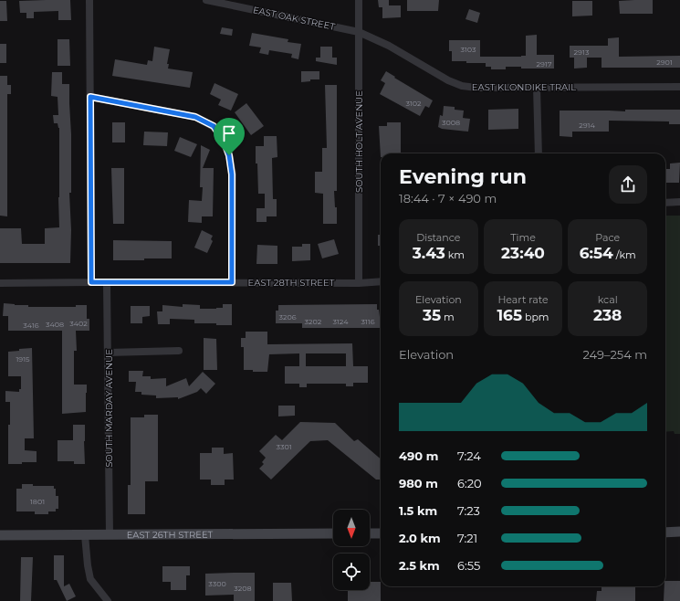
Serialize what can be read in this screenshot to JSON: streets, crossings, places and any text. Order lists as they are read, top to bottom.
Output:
{
  "streets": {
    "main road": ["EAST 26TH STREET"],
    "street": [
      "EAST OAK STREET",
      "EAST KLONDIKE TRAIL",
      "SOUTH HOLT AVENUE",
      "EAST 28TH STREET",
      "SOUTH MARDAY AVENUE"
    ]
  },
  "crossings": [
    ["EAST OAK STREET", "EAST KLONDIKE TRAIL"],
    ["EAST OAK STREET", "SOUTH HOLT AVENUE"],
    ["EAST KLONDIKE TRAIL", "SOUTH HOLT AVENUE"],
    ["SOUTH HOLT AVENUE", "EAST 28TH STREET"],
    ["EAST 28TH STREET", "SOUTH MARDAY AVENUE"],
    ["SOUTH MARDAY AVENUE", "EAST 26TH STREET"]
  ],
  "house_numbers": [
    "3103",
    "2913",
    "2901",
    "2917",
    "3102",
    "3008",
    "2914",
    "3206",
    "3202",
    "3124",
    "3116",
    "3402",
    "3408",
    "3416",
    "1915",
    "3301",
    "1801",
    "3300",
    "3208"
  ],
  "north": "bottom",
  "page": {
    "heading": ["Evening run", "18:44 · 7 × 490 m"],
    "stats": [
      ["Distance", "3.43 km"],
      ["Time", "23:40"],
      ["Pace", "6:54 /km"],
      ["Elevation", "35 m"],
      ["Heart rate", "165 bpm"],
      ["kcal", "238"]
    ],
    "chart": ["Elevation", "249–254 m"],
    "list": [
      {
        "name": "490 m",
        "note": "7:24"
      },
      {
        "name": "980 m",
        "note": "6:20"
      },
      {
        "name": "1.5 km",
        "note": "7:23"
      },
      {
        "name": "2.0 km",
        "note": "7:21"
      },
      {
        "name": "2.5 km",
        "note": "6:55"
      }
    ]
  }
}
